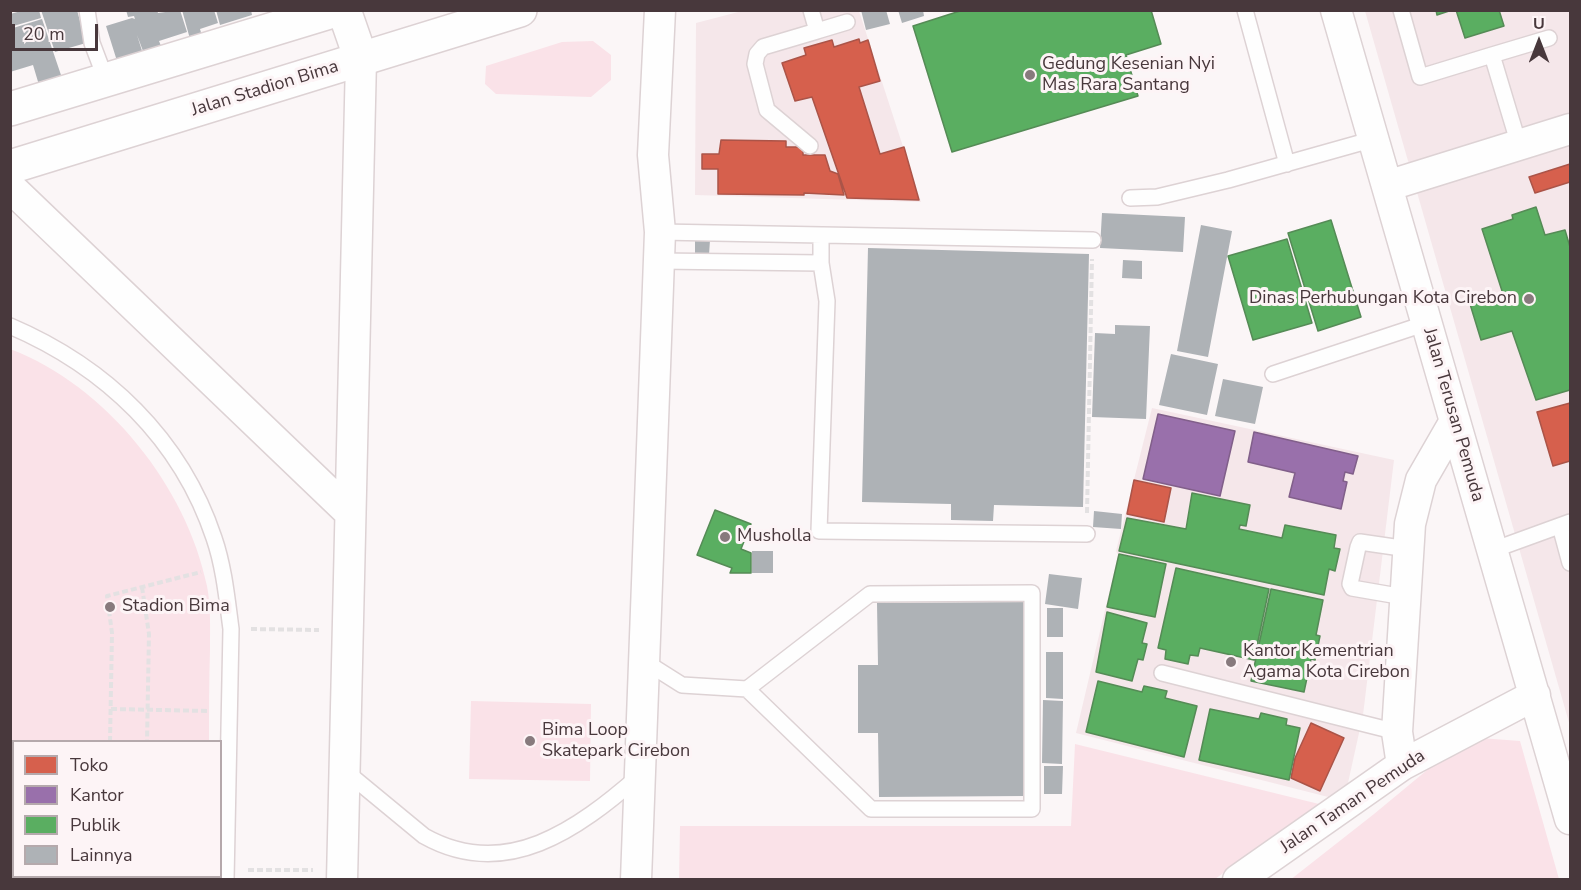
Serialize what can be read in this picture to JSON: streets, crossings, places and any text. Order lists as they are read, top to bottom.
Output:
{
  "streets": {
    "street": ["Jalan Stadion Bima", "Jalan Terusan Pemuda", "Jalan Taman Pemuda"]
  },
  "crossings": [
    ["Jalan Terusan Pemuda", "Jalan Taman Pemuda"]
  ],
  "places": [
    "Gedung Kesenian Nyi Mas Rara Santang",
    "Dinas Perhubungan Kota Cirebon",
    "Musholla",
    "Stadion Bima",
    "Kantor Kementrian Agama Kota Cirebon",
    "Bima Loop Skatepark Cirebon"
  ],
  "legend": [
    "Toko",
    "Kantor",
    "Publik",
    "Lainnya"
  ],
  "scale_bar": "20 m",
  "north": "top"
}
